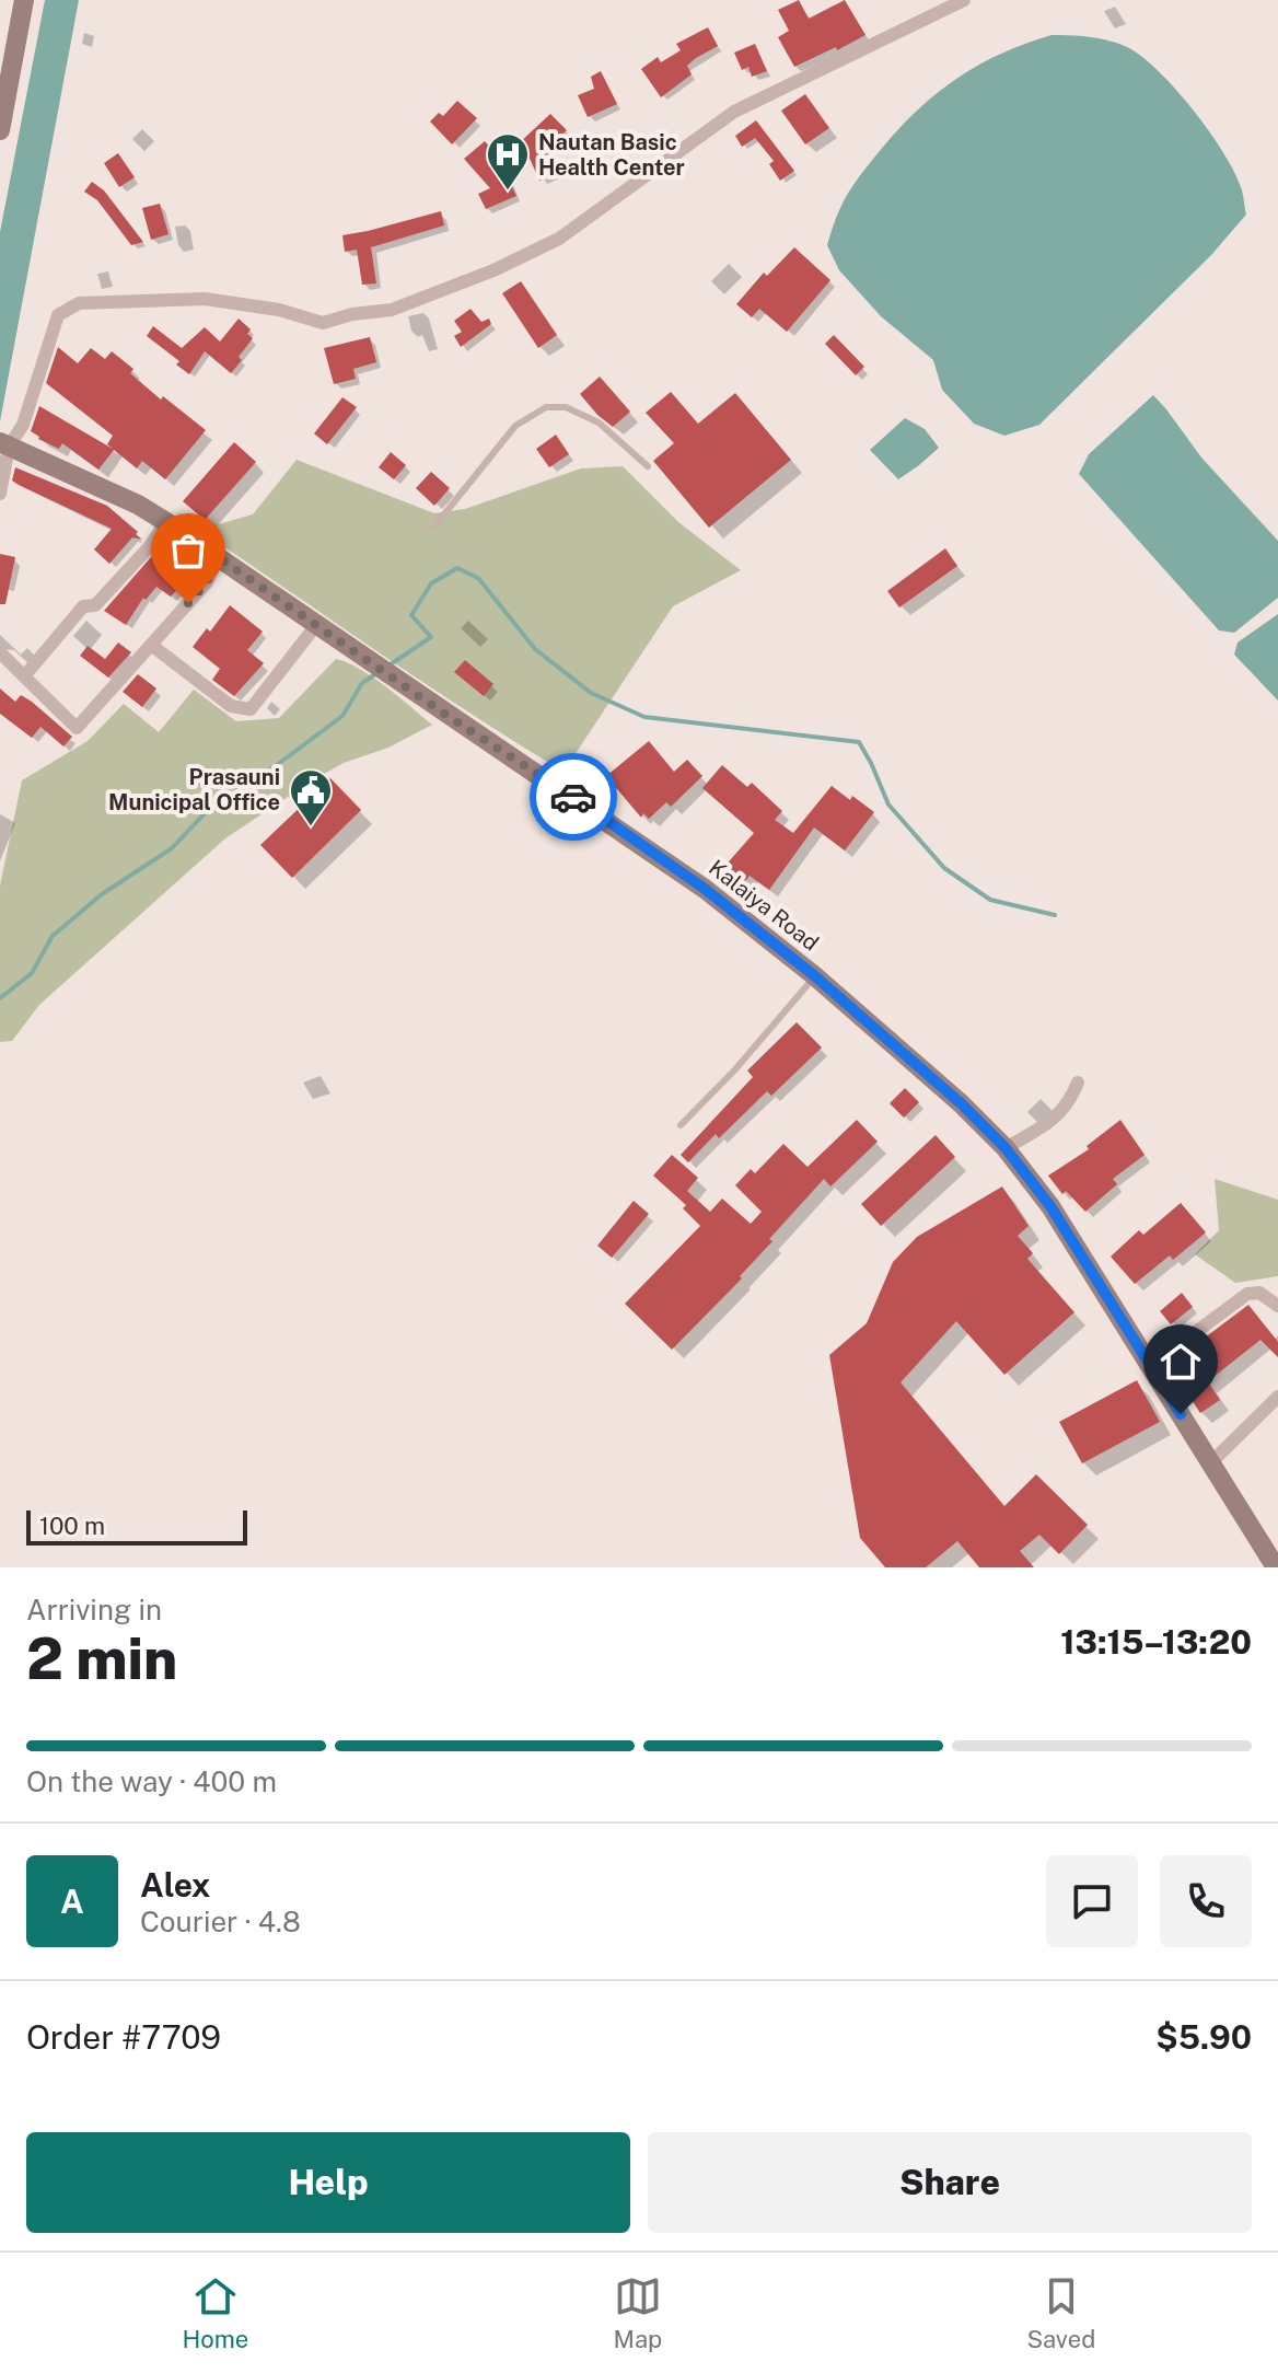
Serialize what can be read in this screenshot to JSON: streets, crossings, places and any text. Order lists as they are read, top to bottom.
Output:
{
  "streets": {
    "main road": ["Kalaiya Road"]
  },
  "places": {
    "hospital": ["Nautan Basic Health Center"],
    "public building": ["Prasauni Municipal Office"]
  },
  "scale_bar": "100 m",
  "page": {
    "scale": "100 m",
    "heading": ["2 min", "Arriving in", "13:15–13:20"],
    "panel": [
      "Alex",
      "Courier · 4.8",
      "Order #7709",
      "$5.90"
    ],
    "bar": "On the way · 400 m",
    "round": "A",
    "buttons": ["Help", "Share"],
    "tabs": ["Home", "Map", "Saved"]
  }
}
